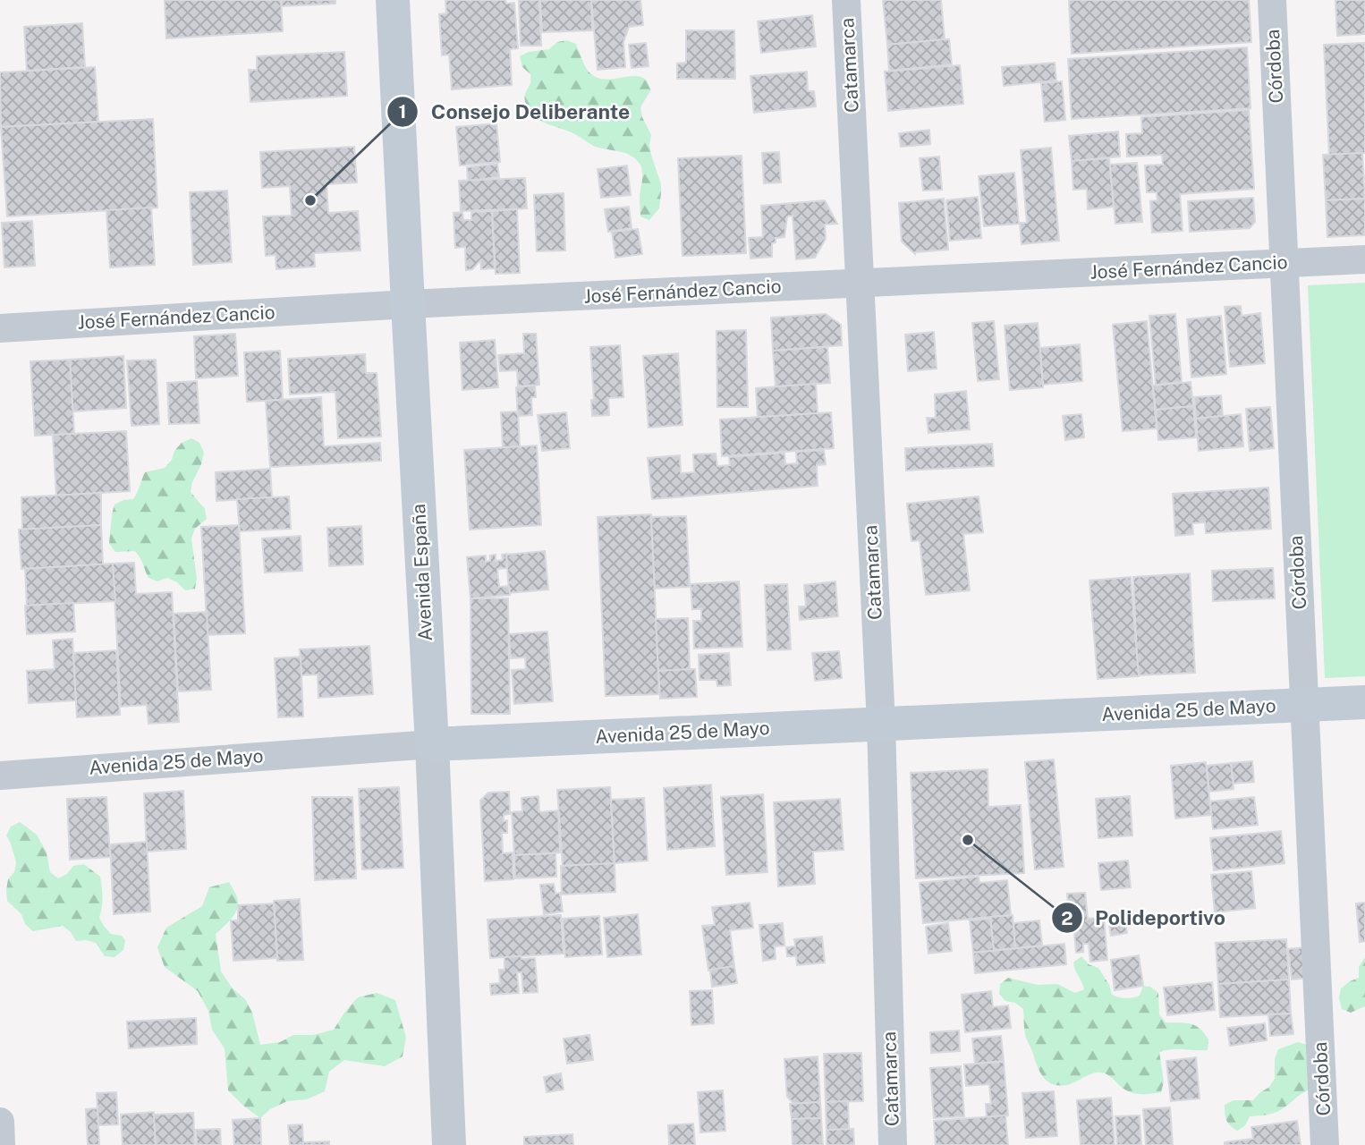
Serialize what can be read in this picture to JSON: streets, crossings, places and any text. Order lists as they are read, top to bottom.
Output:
{
  "streets": {
    "main road": ["Avenida España", "Avenida 25 de Mayo"],
    "street": ["Catamarca", "Córdoba", "José Fernández Cancio"]
  },
  "crossings": [
    ["Catamarca", "José Fernández Cancio"],
    ["Catamarca", "Avenida 25 de Mayo"],
    ["Córdoba", "José Fernández Cancio"],
    ["Córdoba", "Avenida 25 de Mayo"],
    ["José Fernández Cancio", "Avenida España"],
    ["Avenida España", "Avenida 25 de Mayo"]
  ],
  "places": ["Consejo Deliberante", "Polideportivo"]
}
